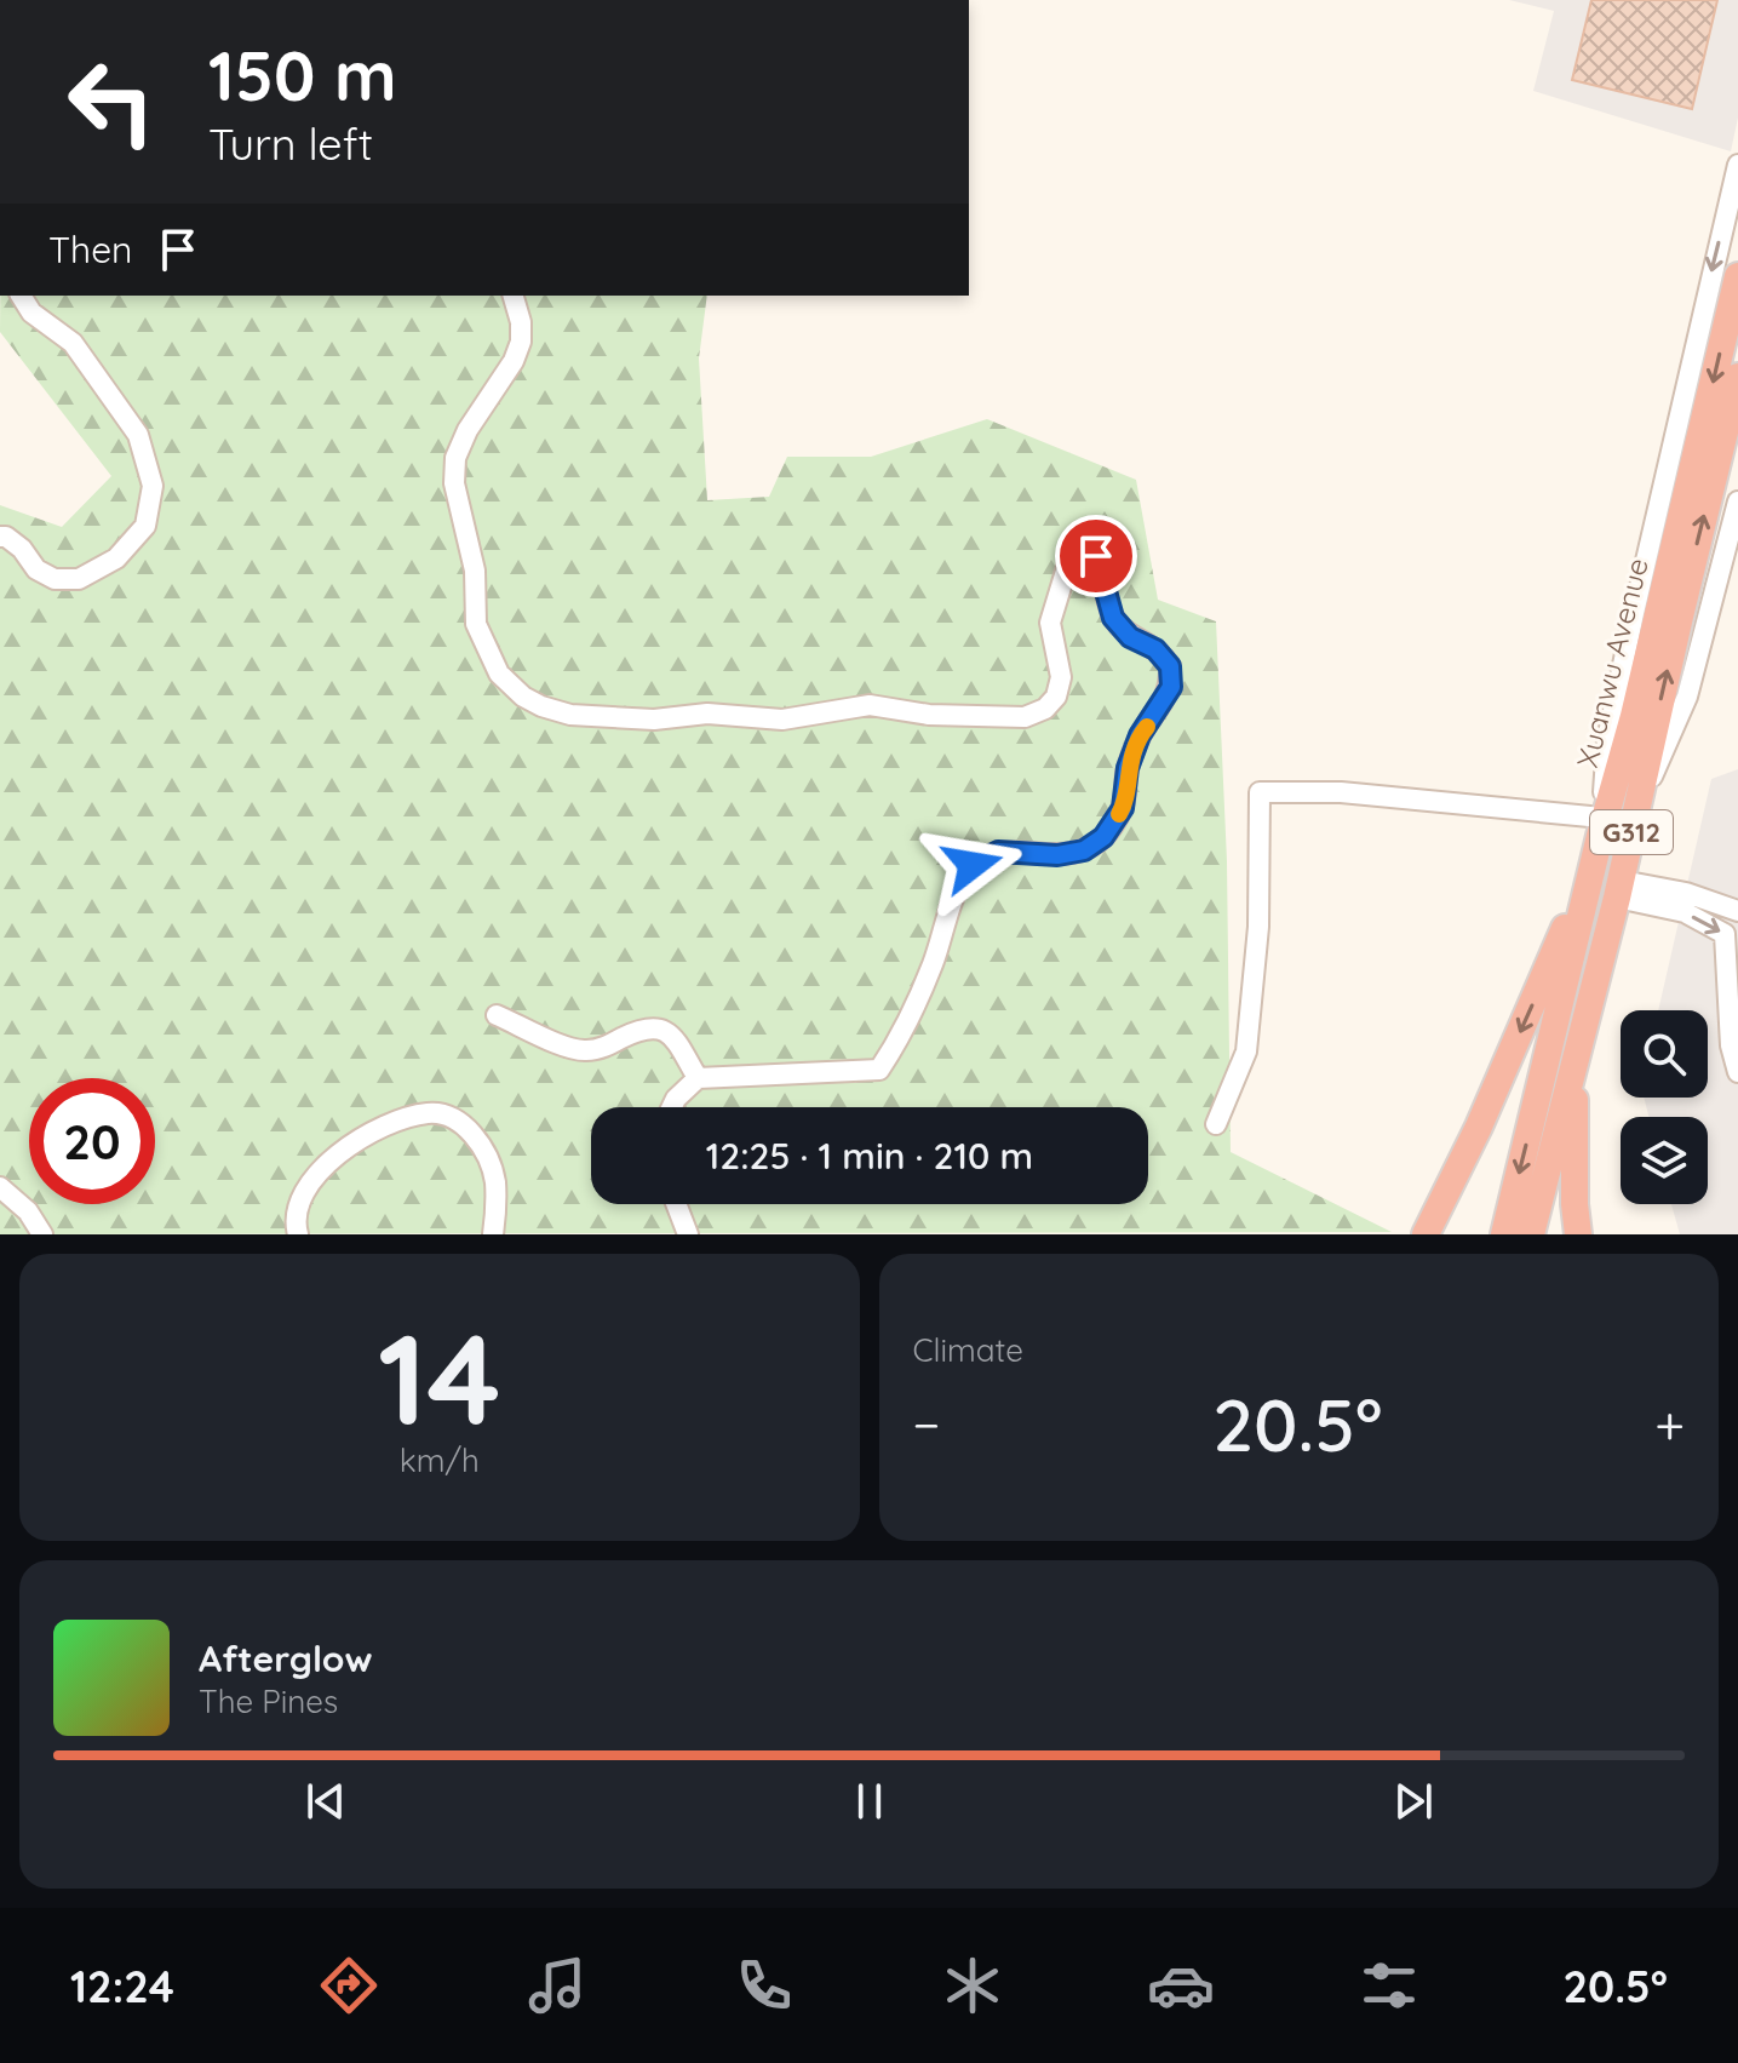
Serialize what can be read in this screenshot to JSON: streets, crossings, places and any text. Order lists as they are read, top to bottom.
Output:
{
  "streets": {
    "highway": ["Xuanwu Avenue", "G312"]
  },
  "page": {
    "turn": ["150 m", "Turn left"],
    "then": "Then",
    "limit": "20",
    "trip": "12:25 · 1 min · 210 m",
    "tile": [
      ["14", "km/h"],
      "Climate"
    ],
    "heat": ["−", "20.5°", "+"],
    "song": ["Afterglow", "The Pines"],
    "tabs": ["12:24", "20.5°"]
  }
}
